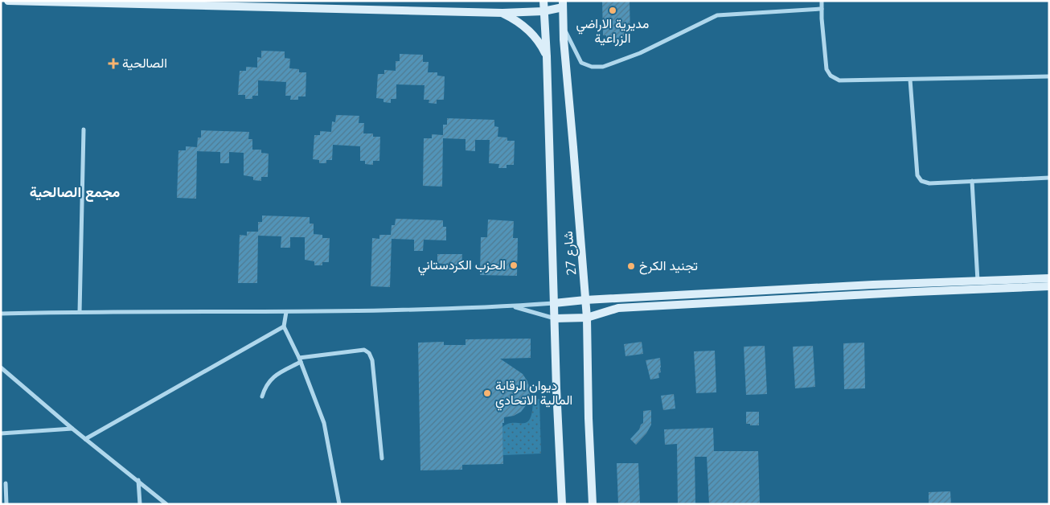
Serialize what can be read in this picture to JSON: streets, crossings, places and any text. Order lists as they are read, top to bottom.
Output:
{
  "streets": {
    "main road": ["شارع 27"]
  },
  "districts": ["مجمع الصالحية"],
  "places": {
    "other": [
      "مديرية الاراضي الزراعية",
      "الحزب الكردستاني",
      "تجنيد الكرخ",
      "ديوان الرقابة المالية الاتحادي"
    ],
    "health": ["الصالحية"]
  }
}
